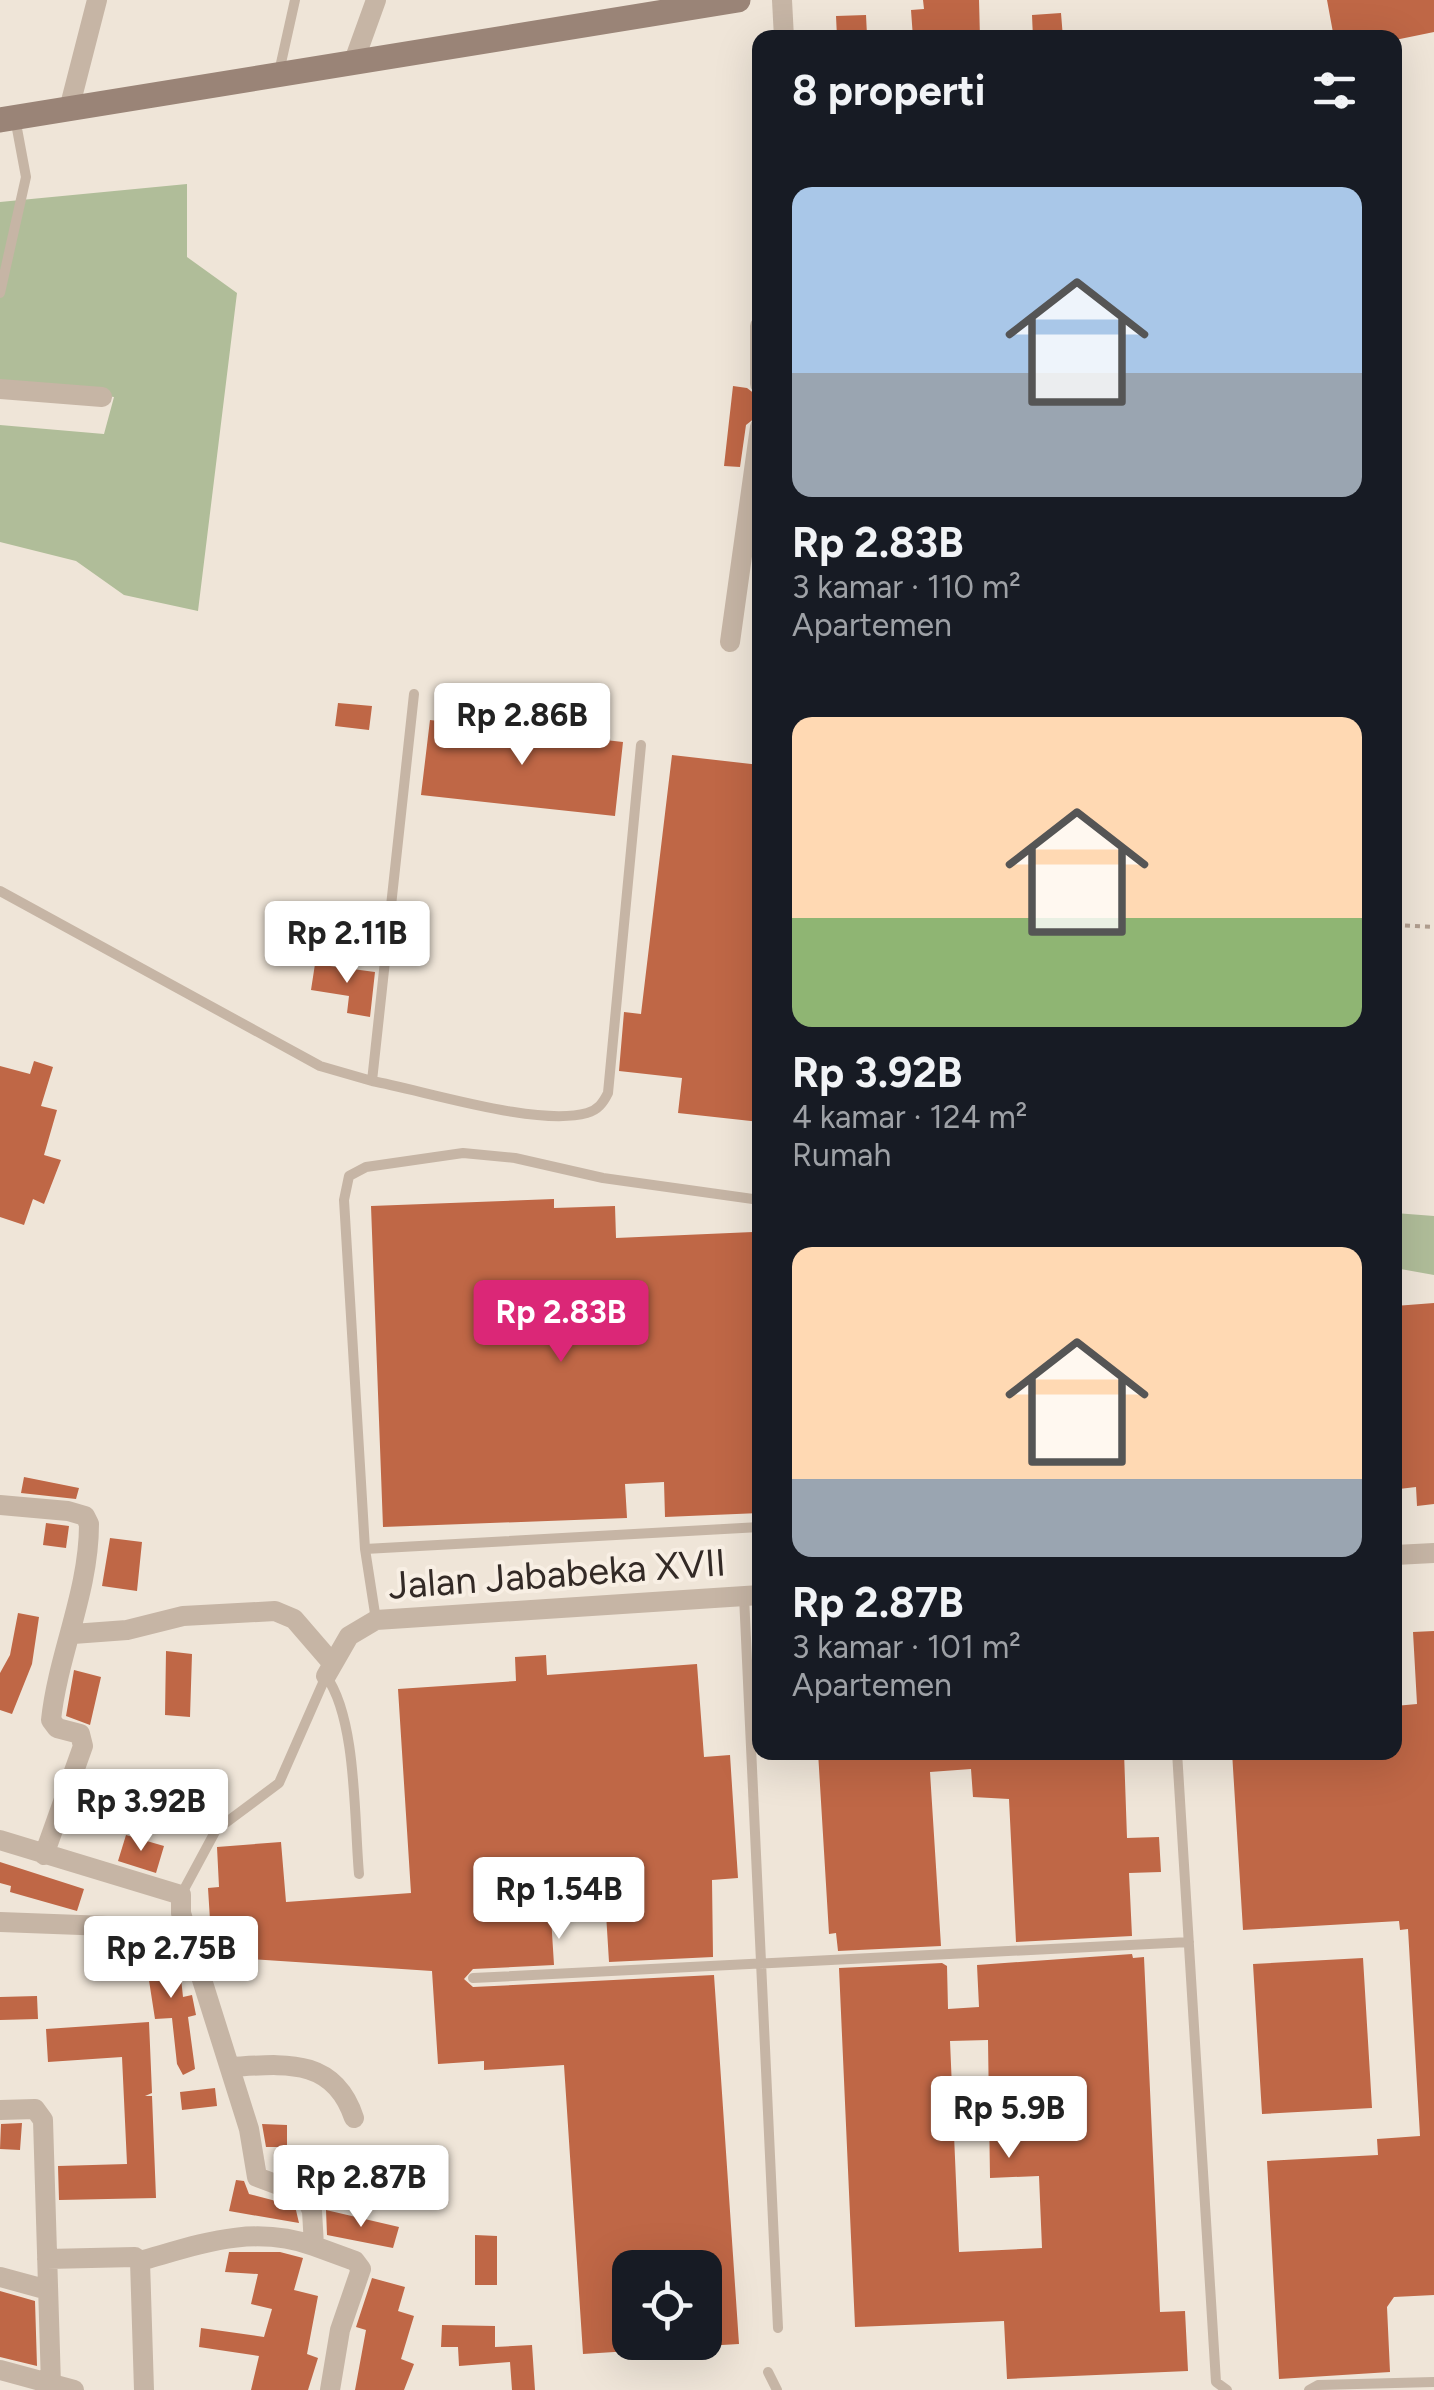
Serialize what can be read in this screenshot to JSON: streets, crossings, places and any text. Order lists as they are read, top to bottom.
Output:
{
  "streets": {
    "street": ["Jalan Jababeka XVII"]
  },
  "page": {
    "heading": "8 properti",
    "list": [
      {
        "name": "Rp 2.83B",
        "note": "3 kamar · 110 m² · Apartemen"
      },
      {
        "name": "Rp 3.92B",
        "note": "4 kamar · 124 m² · Rumah"
      },
      {
        "name": "Rp 2.87B",
        "note": "3 kamar · 101 m² · Apartemen"
      }
    ],
    "price": [
      "Rp 2.86B",
      "Rp 2.11B",
      "Rp 2.83B",
      "Rp 3.92B",
      "Rp 1.54B",
      "Rp 2.75B",
      "Rp 5.9B",
      "Rp 2.87B"
    ]
  }
}
